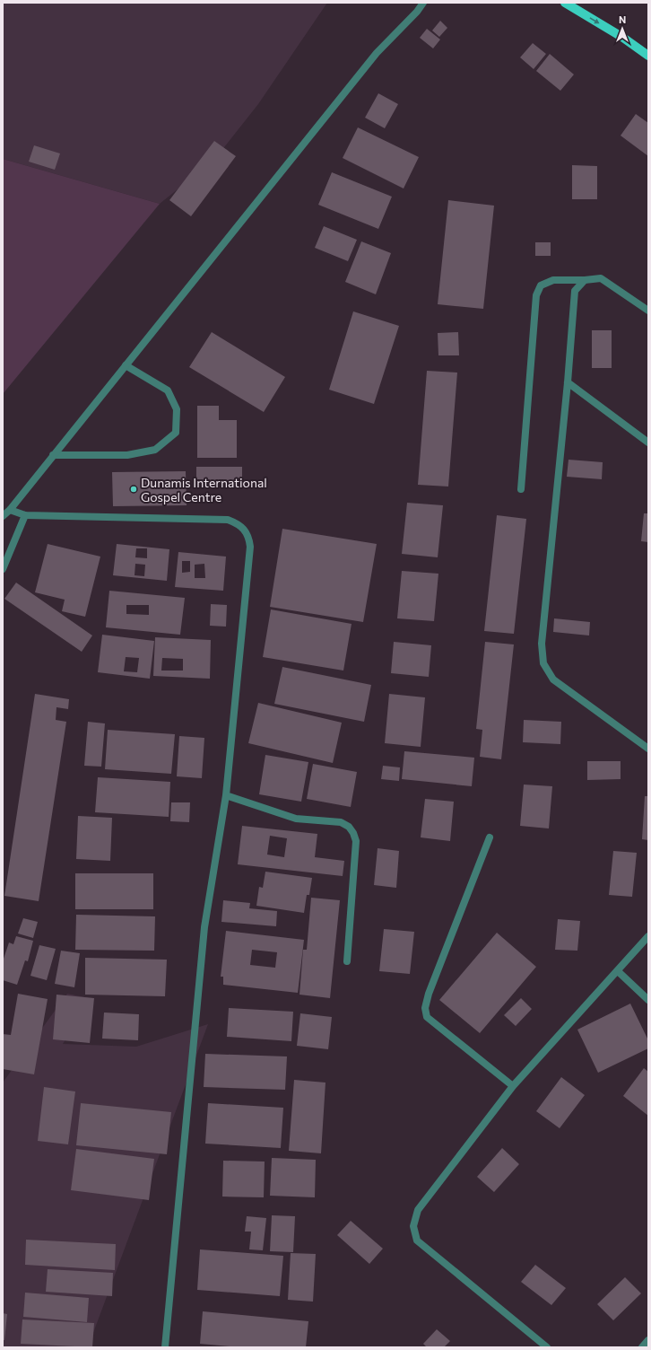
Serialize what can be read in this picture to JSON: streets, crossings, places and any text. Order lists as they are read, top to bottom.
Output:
{
  "places": ["Dunamis International Gospel Centre"],
  "north": "top"
}
